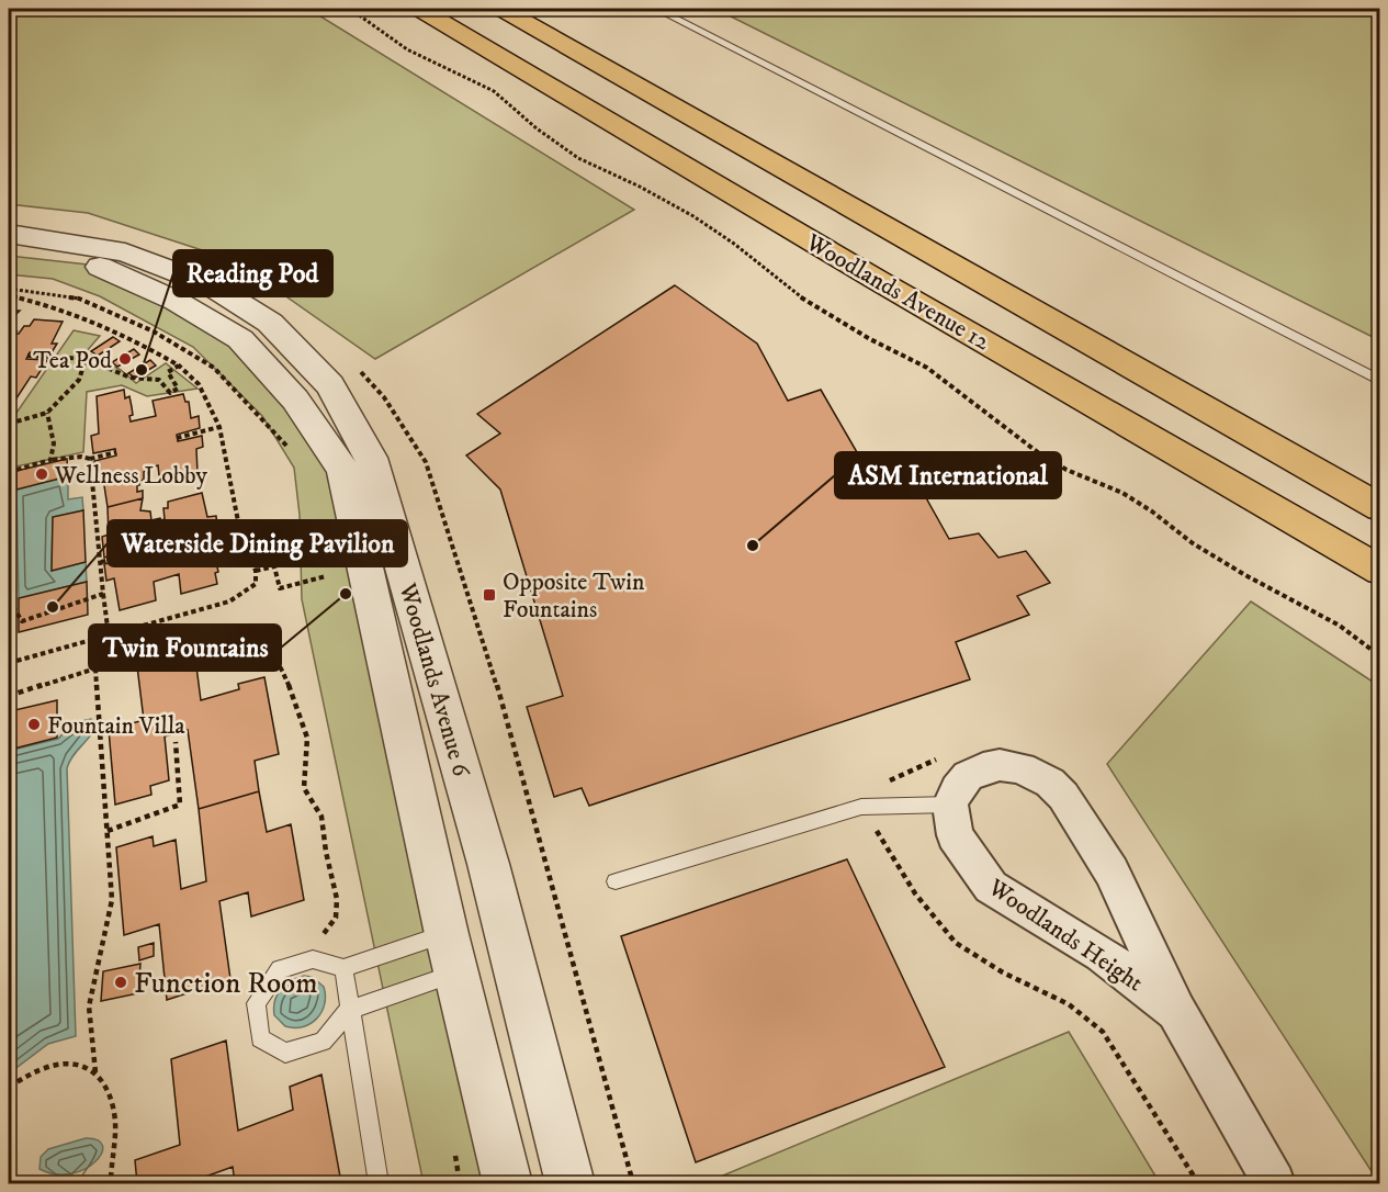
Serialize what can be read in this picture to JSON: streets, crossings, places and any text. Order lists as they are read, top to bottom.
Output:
{
  "streets": {
    "main road": ["Woodlands Avenue 12"],
    "street": ["Woodlands Avenue 6", "Woodlands Height"]
  },
  "places": {
    "other": [
      "Tea Pod",
      "Reading Pod",
      "Wellness Lobby",
      "ASM International",
      "Twin Fountains",
      "Waterside Dining Pavilion",
      "Fountain Villa",
      "Function Room"
    ],
    "transit": ["Opposite Twin Fountains"]
  }
}
